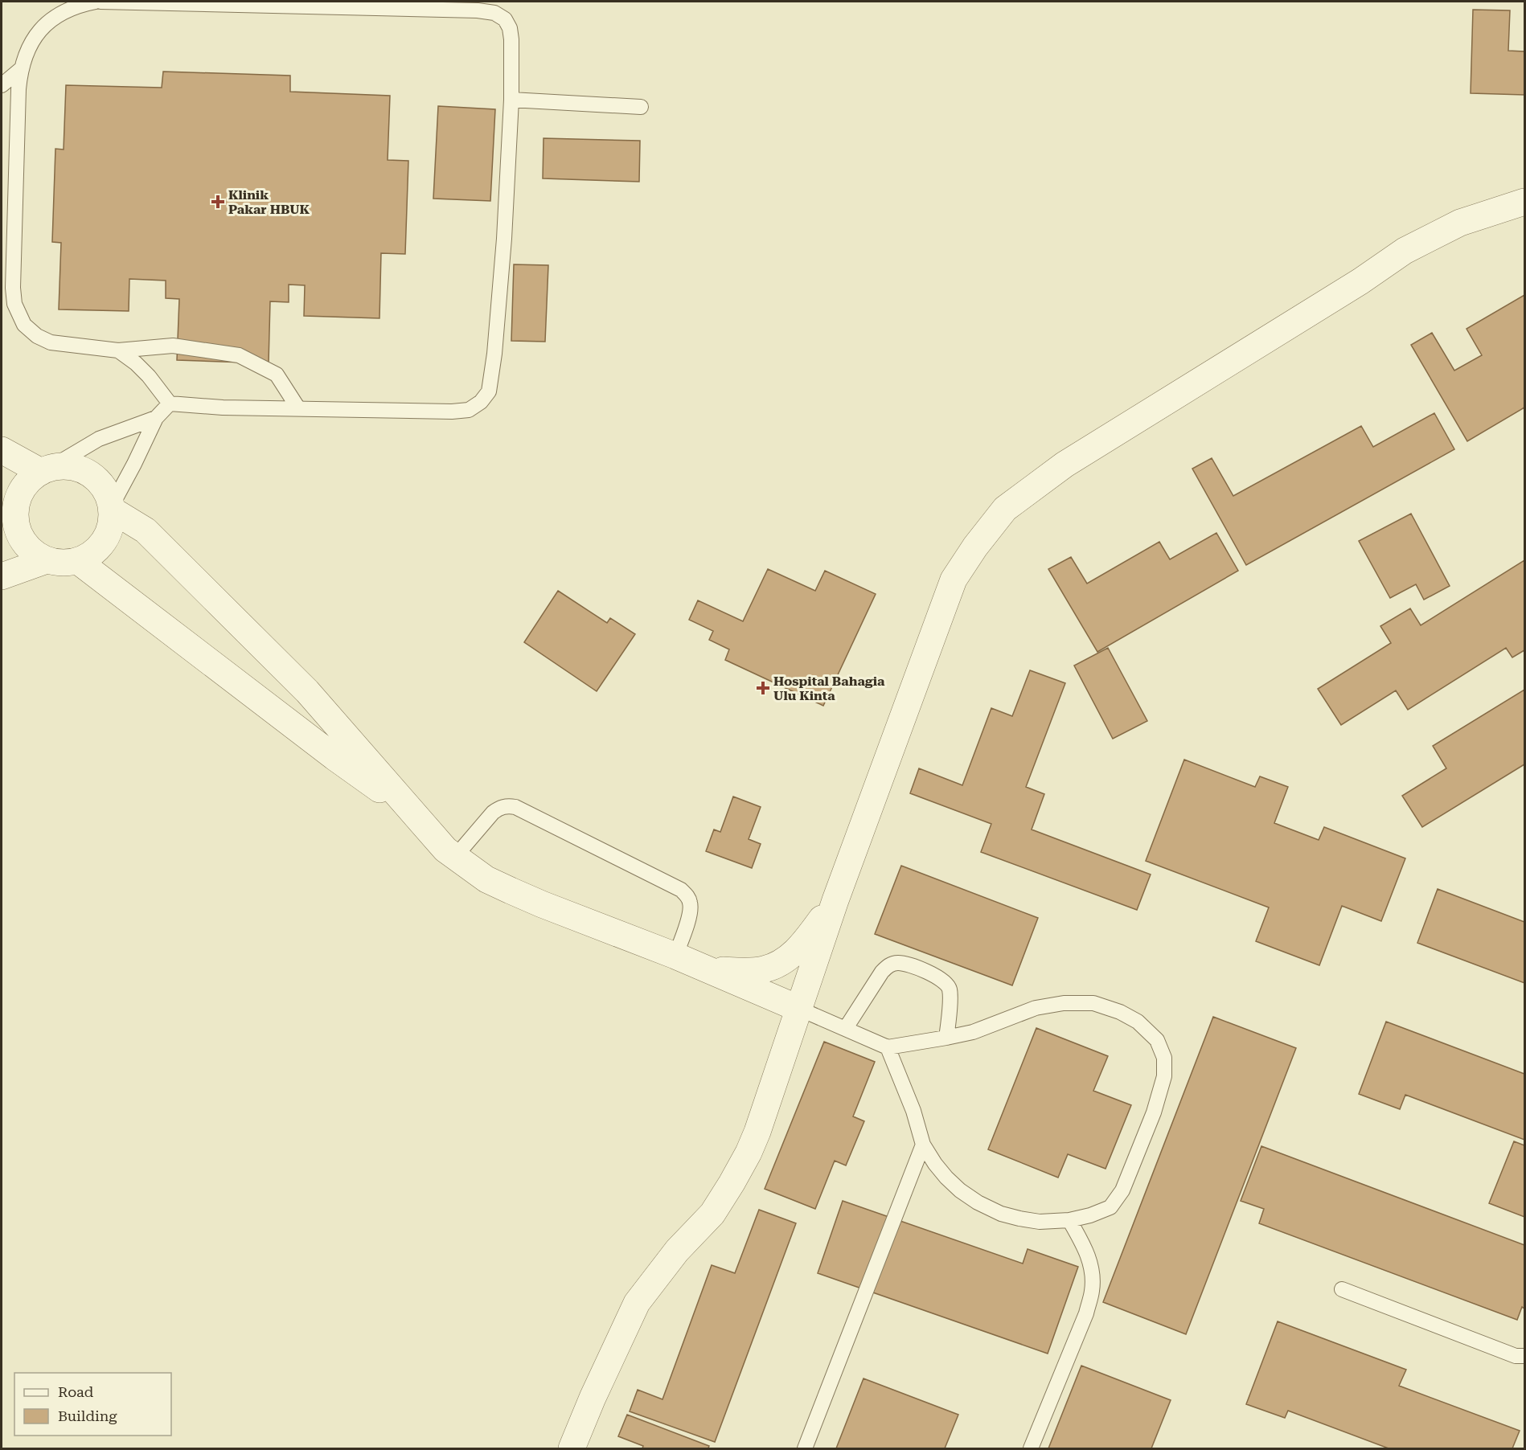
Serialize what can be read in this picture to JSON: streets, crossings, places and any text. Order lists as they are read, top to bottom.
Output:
{
  "places": {
    "health": ["Klinik Pakar HBUK", "Hospital Bahagia Ulu Kinta"]
  },
  "legend": ["Road", "Building"]
}
